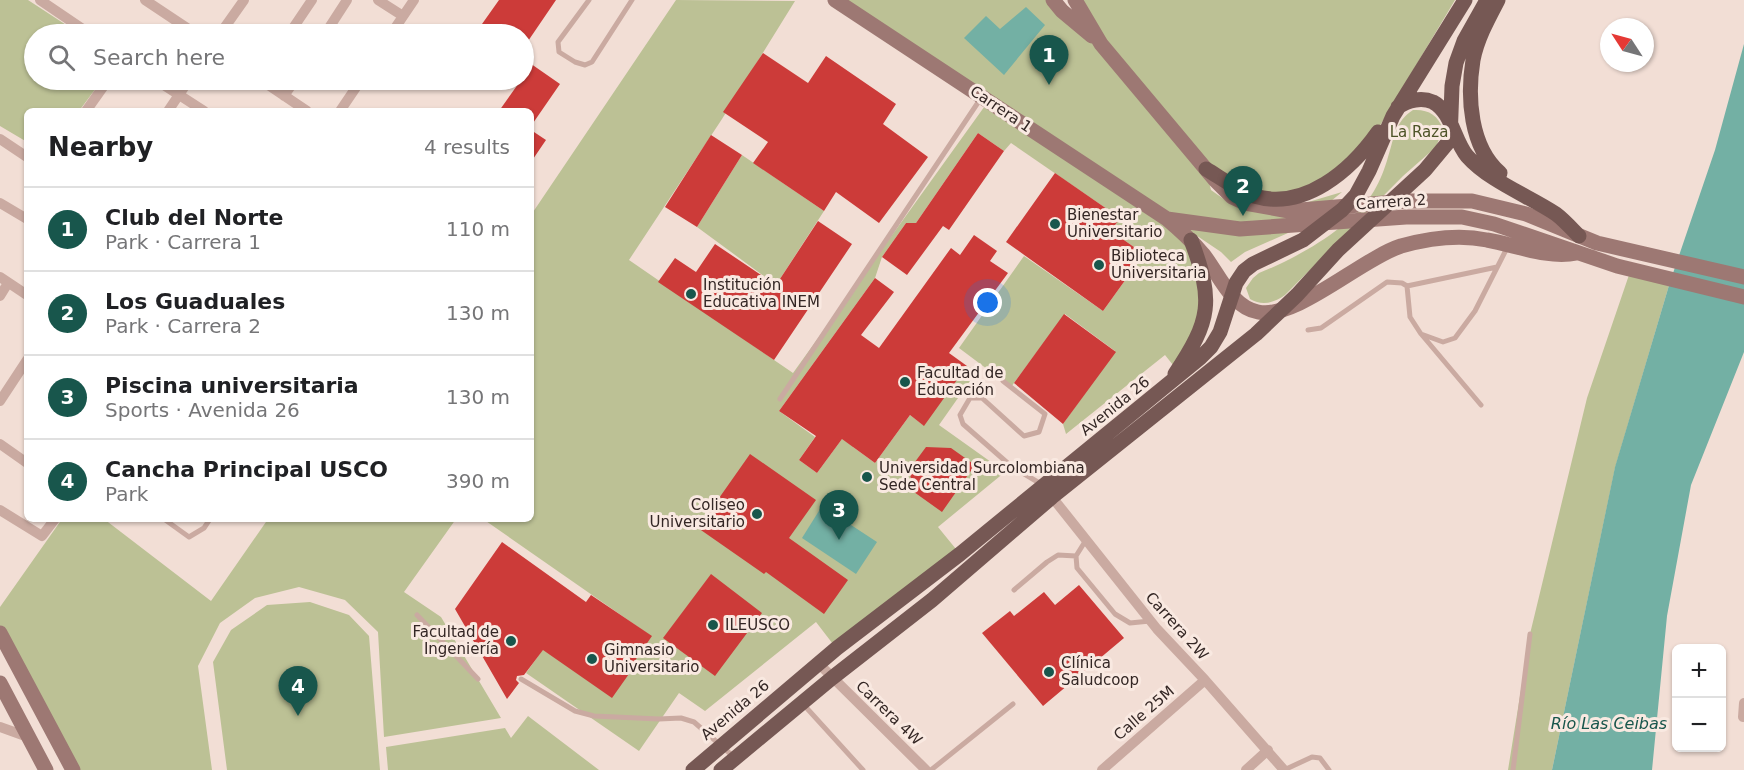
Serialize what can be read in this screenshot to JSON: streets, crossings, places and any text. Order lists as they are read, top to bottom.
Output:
{
  "streets": {
    "main road": ["Carrera 1", "Carrera 2", "Avenida 26"],
    "street": ["Carrera 2W", "Carrera 4W", "Calle 25M"]
  },
  "crossings": [
    ["Carrera 1", "Carrera 2"],
    ["Carrera 1", "Avenida 26"],
    ["Avenida 26", "Carrera 2W"],
    ["Avenida 26", "Carrera 4W"],
    ["Carrera 2W", "Calle 25M"]
  ],
  "water": ["Río Las Ceibas"],
  "parks": ["La Raza"],
  "places": [
    "Bienestar Universitario",
    "Biblioteca Universitaria",
    "Institución Educativa INEM",
    "Facultad de Educación",
    "Universidad Surcolombiana Sede Central",
    "Coliseo Universitario",
    "ILEUSCO",
    "Facultad de Ingeniería",
    "Gimnasio Universitario",
    "Clínica Saludcoop"
  ],
  "north": "top left",
  "page": {
    "search": "Search here",
    "pins": [
      "1",
      "2",
      "3",
      "4"
    ],
    "heading": ["Nearby", "4 results"],
    "list": [
      {
        "mark": "1",
        "name": "Club del Norte",
        "note": "Park · Carrera 1",
        "value": "110 m"
      },
      {
        "mark": "2",
        "name": "Los Guaduales",
        "note": "Park · Carrera 2",
        "value": "130 m"
      },
      {
        "mark": "3",
        "name": "Piscina universitaria",
        "note": "Sports · Avenida 26",
        "value": "130 m"
      },
      {
        "mark": "4",
        "name": "Cancha Principal USCO",
        "note": "Park",
        "value": "390 m"
      }
    ],
    "map_buttons": ["+", "−"]
  }
}
